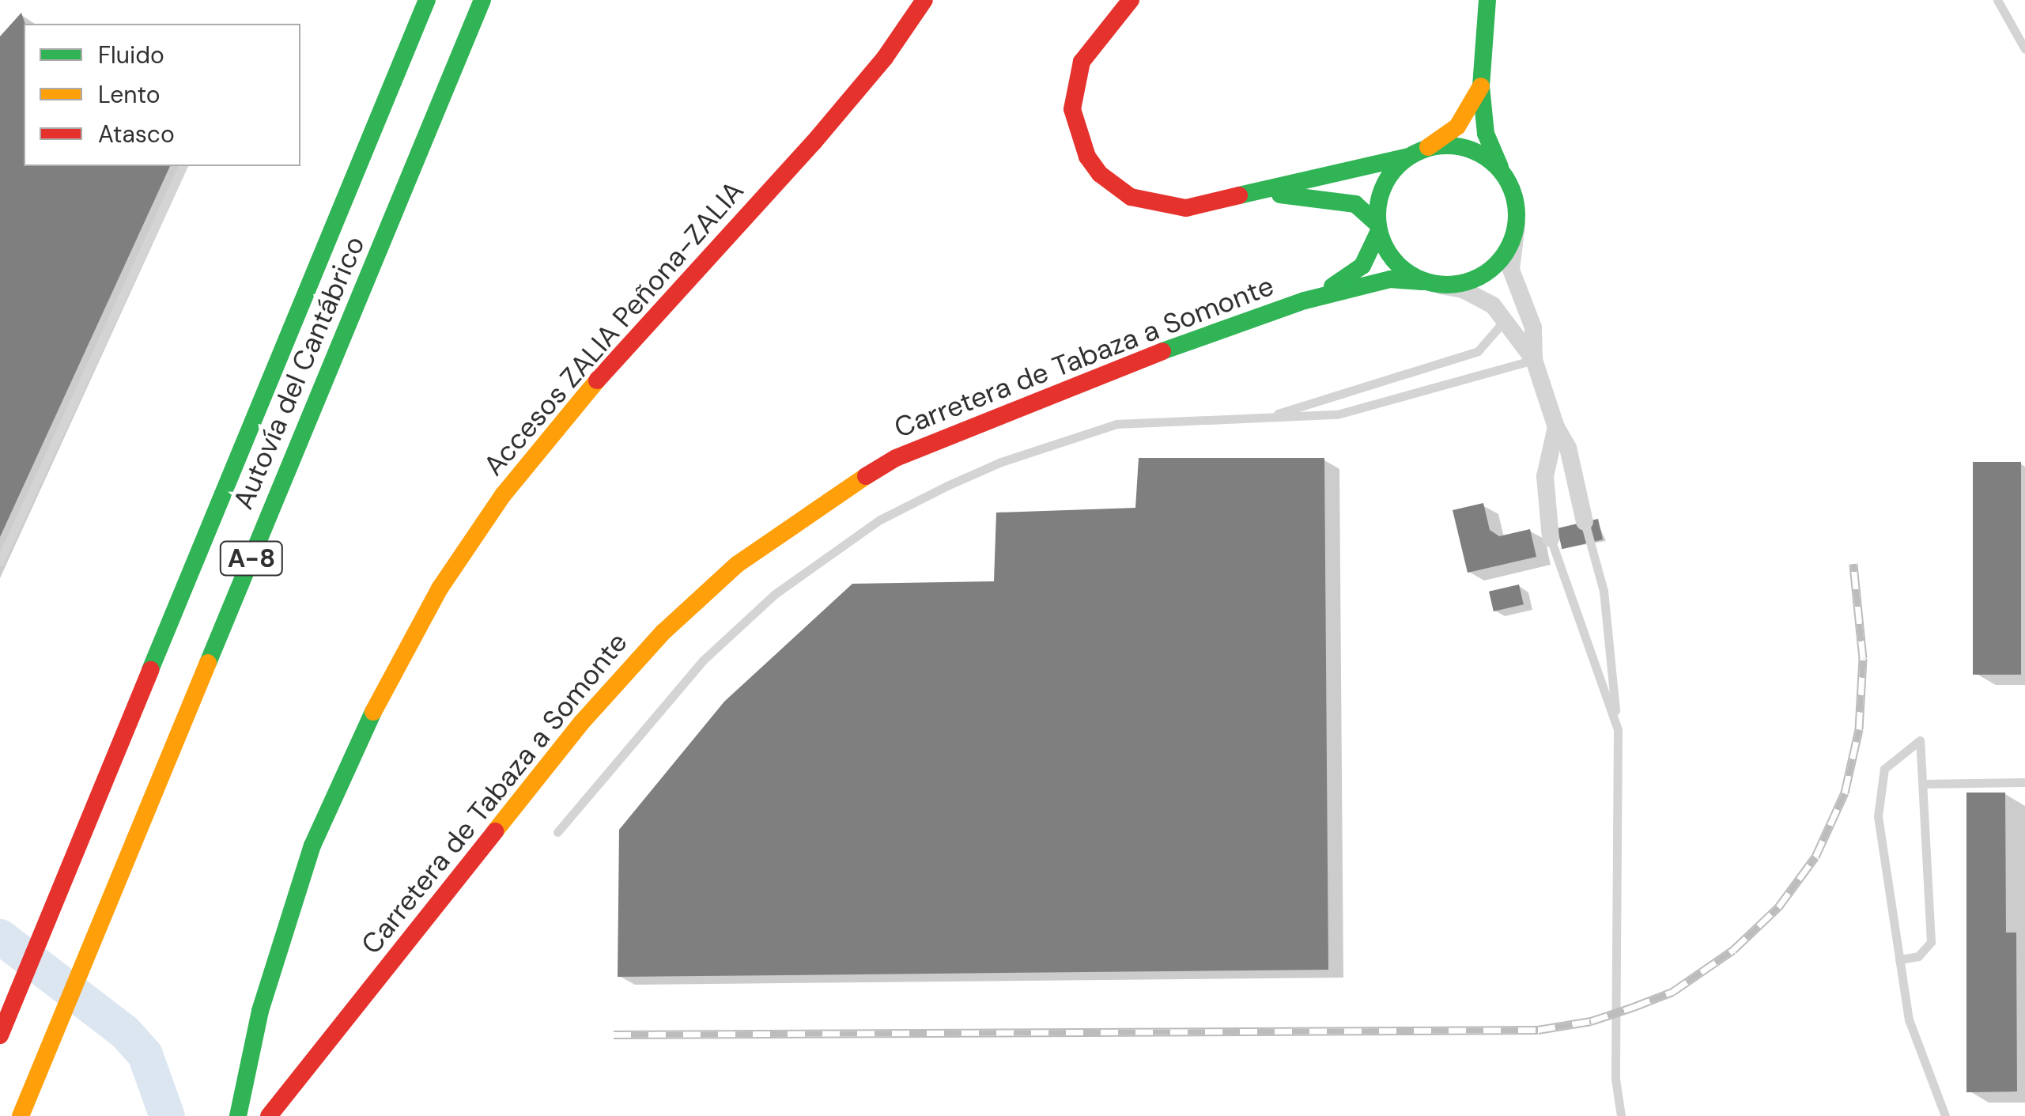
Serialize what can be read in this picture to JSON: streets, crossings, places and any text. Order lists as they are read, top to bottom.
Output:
{
  "streets": {
    "main road": [
      "Accesos ZALIA Peñona-ZALIA",
      "Carretera de Tabaza a Somonte",
      "Autovía del Cantábrico",
      "A-8"
    ]
  },
  "legend": ["Fluido", "Lento", "Atasco"]
}
